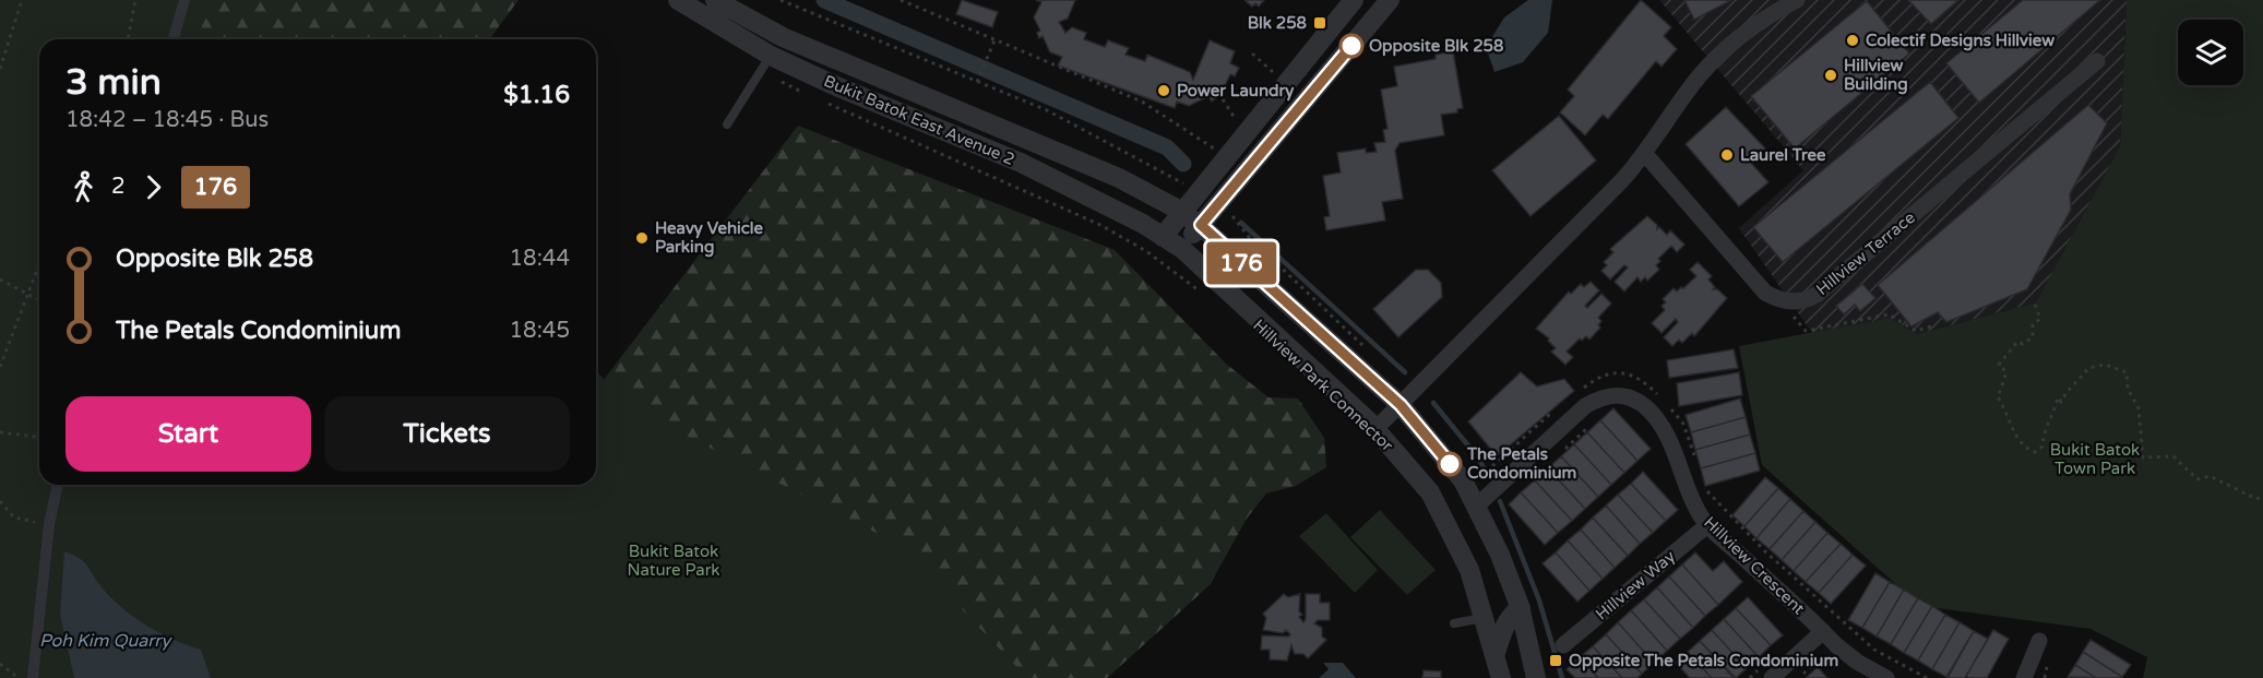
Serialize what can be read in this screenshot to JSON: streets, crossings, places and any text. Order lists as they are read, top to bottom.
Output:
{
  "streets": {
    "street": [
      "Bukit Batok East Avenue 2",
      "Hillview Terrace",
      "Hillview Crescent",
      "Hillview Way"
    ]
  },
  "crossings": [
    ["Bukit Batok East Avenue 2", "Hillview Crescent"],
    ["Hillview Crescent", "Hillview Way"]
  ],
  "water": ["Poh Kim Quarry"],
  "parks": ["Bukit Batok Town Park", "Bukit Batok Nature Park"],
  "places": {
    "transit": ["Blk 258", "Opposite The Petals Condominium"],
    "other": [
      "Colectif Designs Hillview",
      "Opposite Blk 258",
      "Hillview Building",
      "Power Laundry",
      "Laurel Tree",
      "Heavy Vehicle Parking",
      "The Petals Condominium"
    ]
  },
  "lines": ["bus line 176"],
  "page": {
    "on_map": "176",
    "heading": ["3 min", "18:42 – 18:45 · Bus", "$1.16"],
    "legs": ["2", "176"],
    "list": [
      {
        "name": "Opposite Blk 258",
        "value": "18:44"
      },
      {
        "name": "The Petals Condominium",
        "value": "18:45"
      }
    ],
    "buttons": ["Start", "Tickets"]
  }
}
